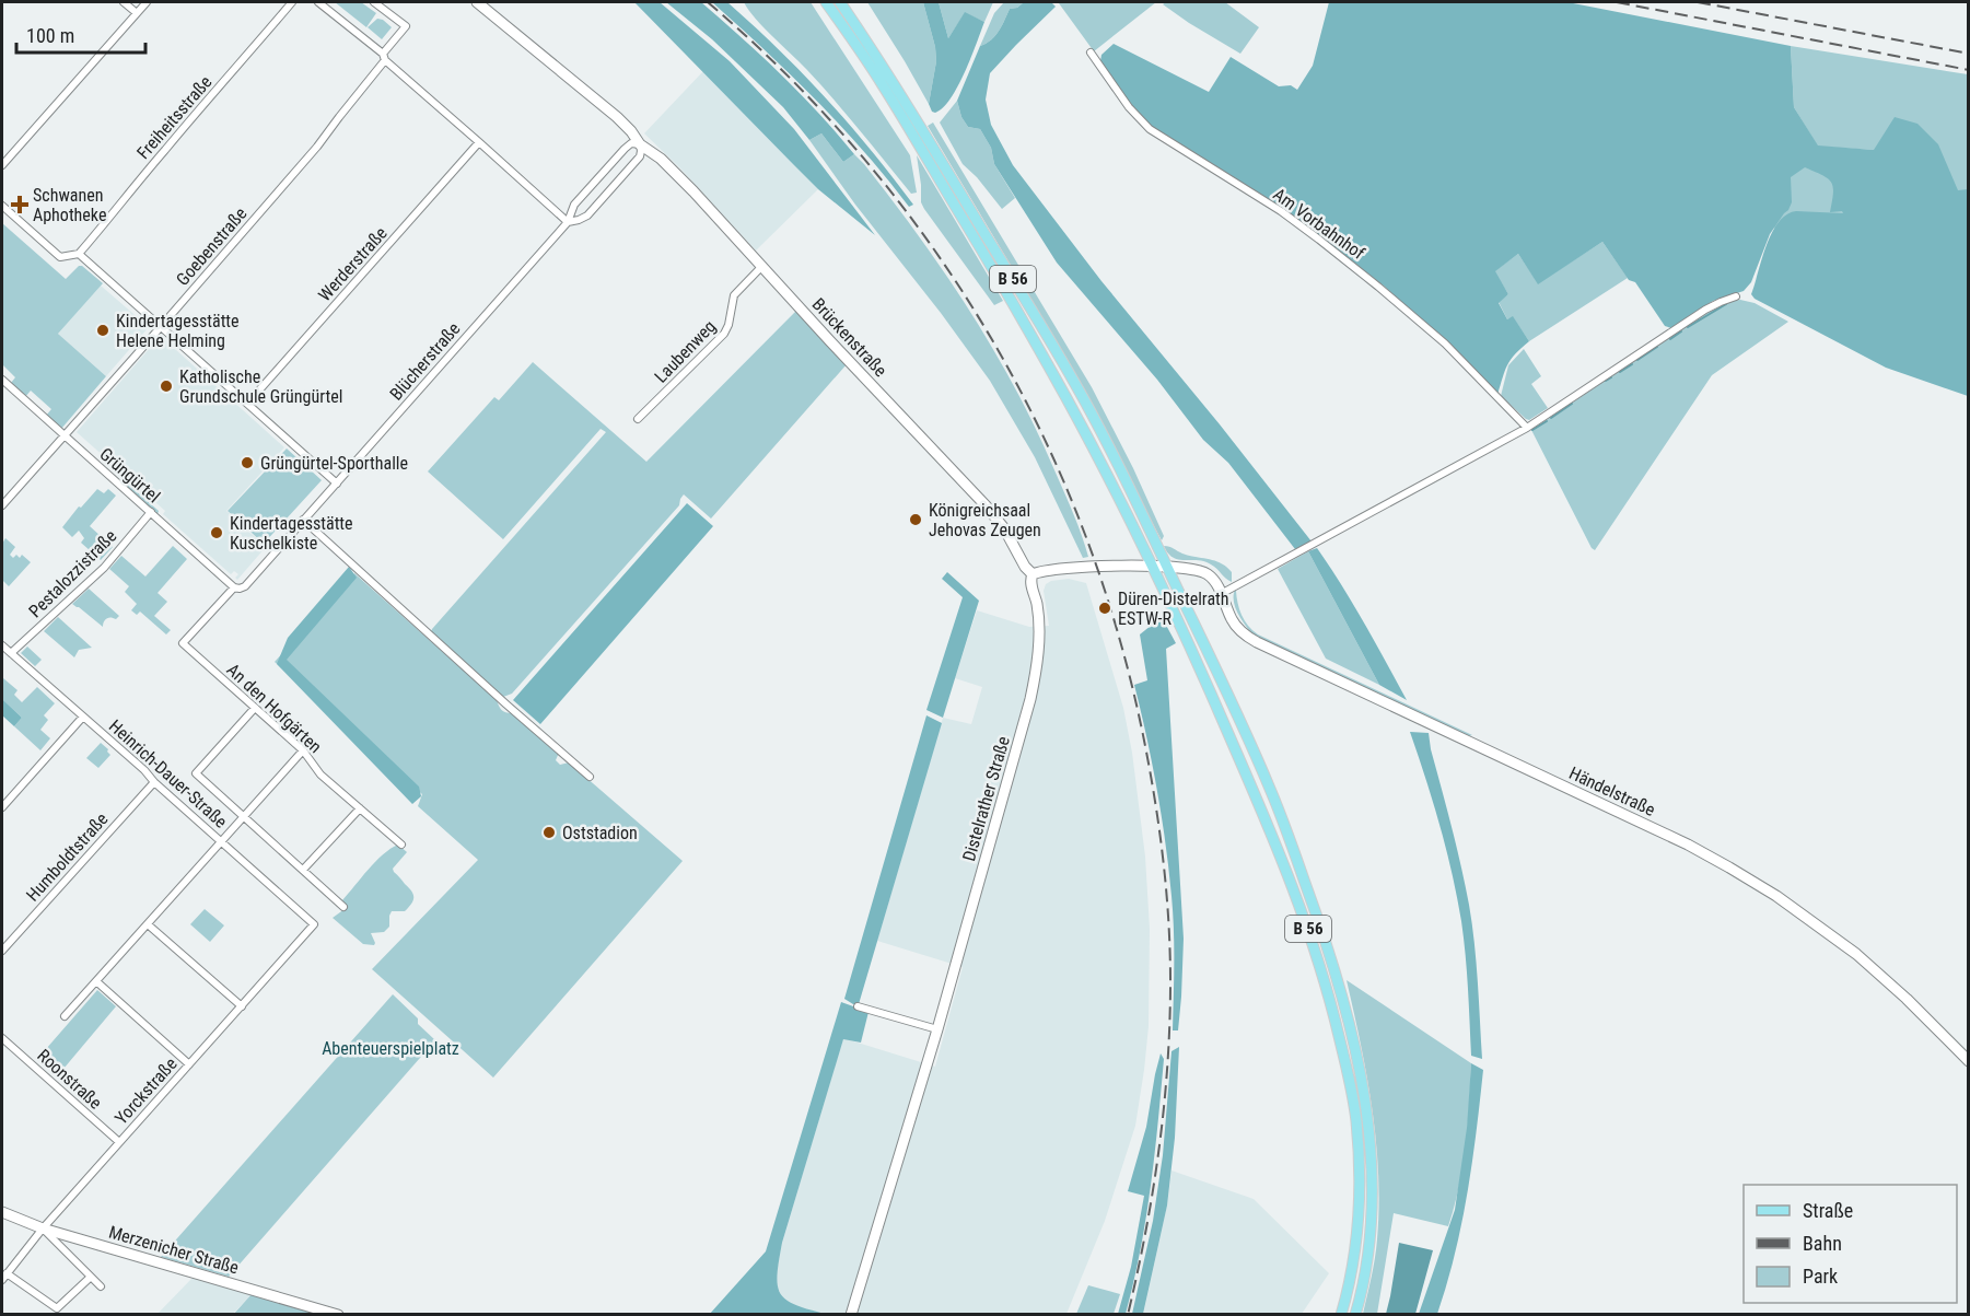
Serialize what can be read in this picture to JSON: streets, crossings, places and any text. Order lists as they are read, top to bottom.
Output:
{
  "streets": {
    "main road": ["B 56"],
    "street": [
      "Freiheitsstraße",
      "Am Vorbahnhof",
      "Goebenstraße",
      "Werderstraße",
      "Brückenstraße",
      "Laubenweg",
      "Blücherstraße",
      "Grüngürtel",
      "Pestalozzistraße",
      "An den Hofgärten",
      "Heinrich-Dauer-Straße",
      "Händelstraße",
      "Distelrather Straße",
      "Humboldtstraße",
      "Roonstraße",
      "Yorckstraße",
      "Merzenicher Straße"
    ]
  },
  "crossings": [
    ["Goebenstraße", "Grüngürtel"],
    ["Brückenstraße", "Laubenweg"],
    ["Brückenstraße", "Blücherstraße"],
    ["Brückenstraße", "Distelrather Straße"],
    ["Blücherstraße", "Grüngürtel"],
    ["Blücherstraße", "An den Hofgärten"],
    ["Grüngürtel", "Pestalozzistraße"],
    ["Grüngürtel", "An den Hofgärten"],
    ["Pestalozzistraße", "Heinrich-Dauer-Straße"],
    ["Heinrich-Dauer-Straße", "Humboldtstraße"],
    ["Heinrich-Dauer-Straße", "Yorckstraße"],
    ["Roonstraße", "Yorckstraße"],
    ["Yorckstraße", "Merzenicher Straße"]
  ],
  "parks": ["Abenteuerspielplatz"],
  "places": {
    "health": ["Schwanen Aphotheke"],
    "other": [
      "Kindertagesstätte Helene Helming",
      "Katholische Grundschule Grüngürtel",
      "Grüngürtel-Sporthalle",
      "Königreichsaal Jehovas Zeugen",
      "Kindertagesstätte Kuschelkiste",
      "Düren-Distelrath ESTW-R",
      "Oststadion"
    ]
  },
  "legend": ["Straße", "Bahn", "Park"],
  "scale_bar": "100 m"
}
